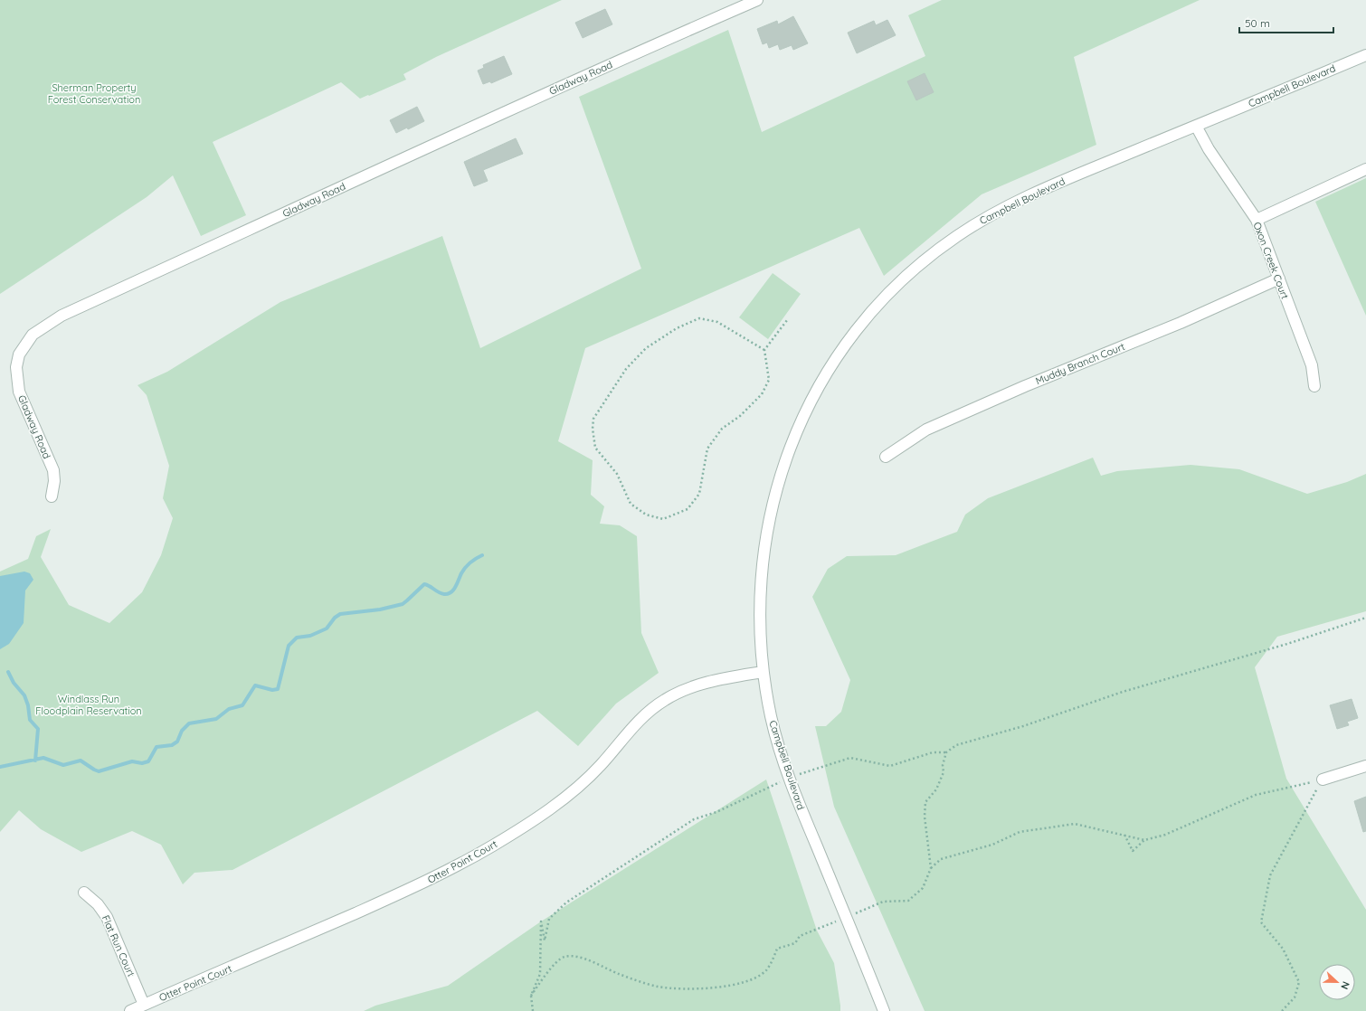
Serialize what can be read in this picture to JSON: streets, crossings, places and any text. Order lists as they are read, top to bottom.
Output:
{
  "streets": {
    "street": [
      "Gladway Road",
      "Campbell Boulevard",
      "Oxon Creek Court",
      "Muddy Branch Court",
      "Otter Point Court",
      "Flat Run Court"
    ]
  },
  "crossings": [
    ["Campbell Boulevard", "Oxon Creek Court"],
    ["Campbell Boulevard", "Otter Point Court"],
    ["Oxon Creek Court", "Muddy Branch Court"],
    ["Otter Point Court", "Flat Run Court"]
  ],
  "parks": ["Sherman Property Forest Conservation", "Windlass Run Floodplain Reservation"],
  "scale_bar": "50 m",
  "north": "right"
}
